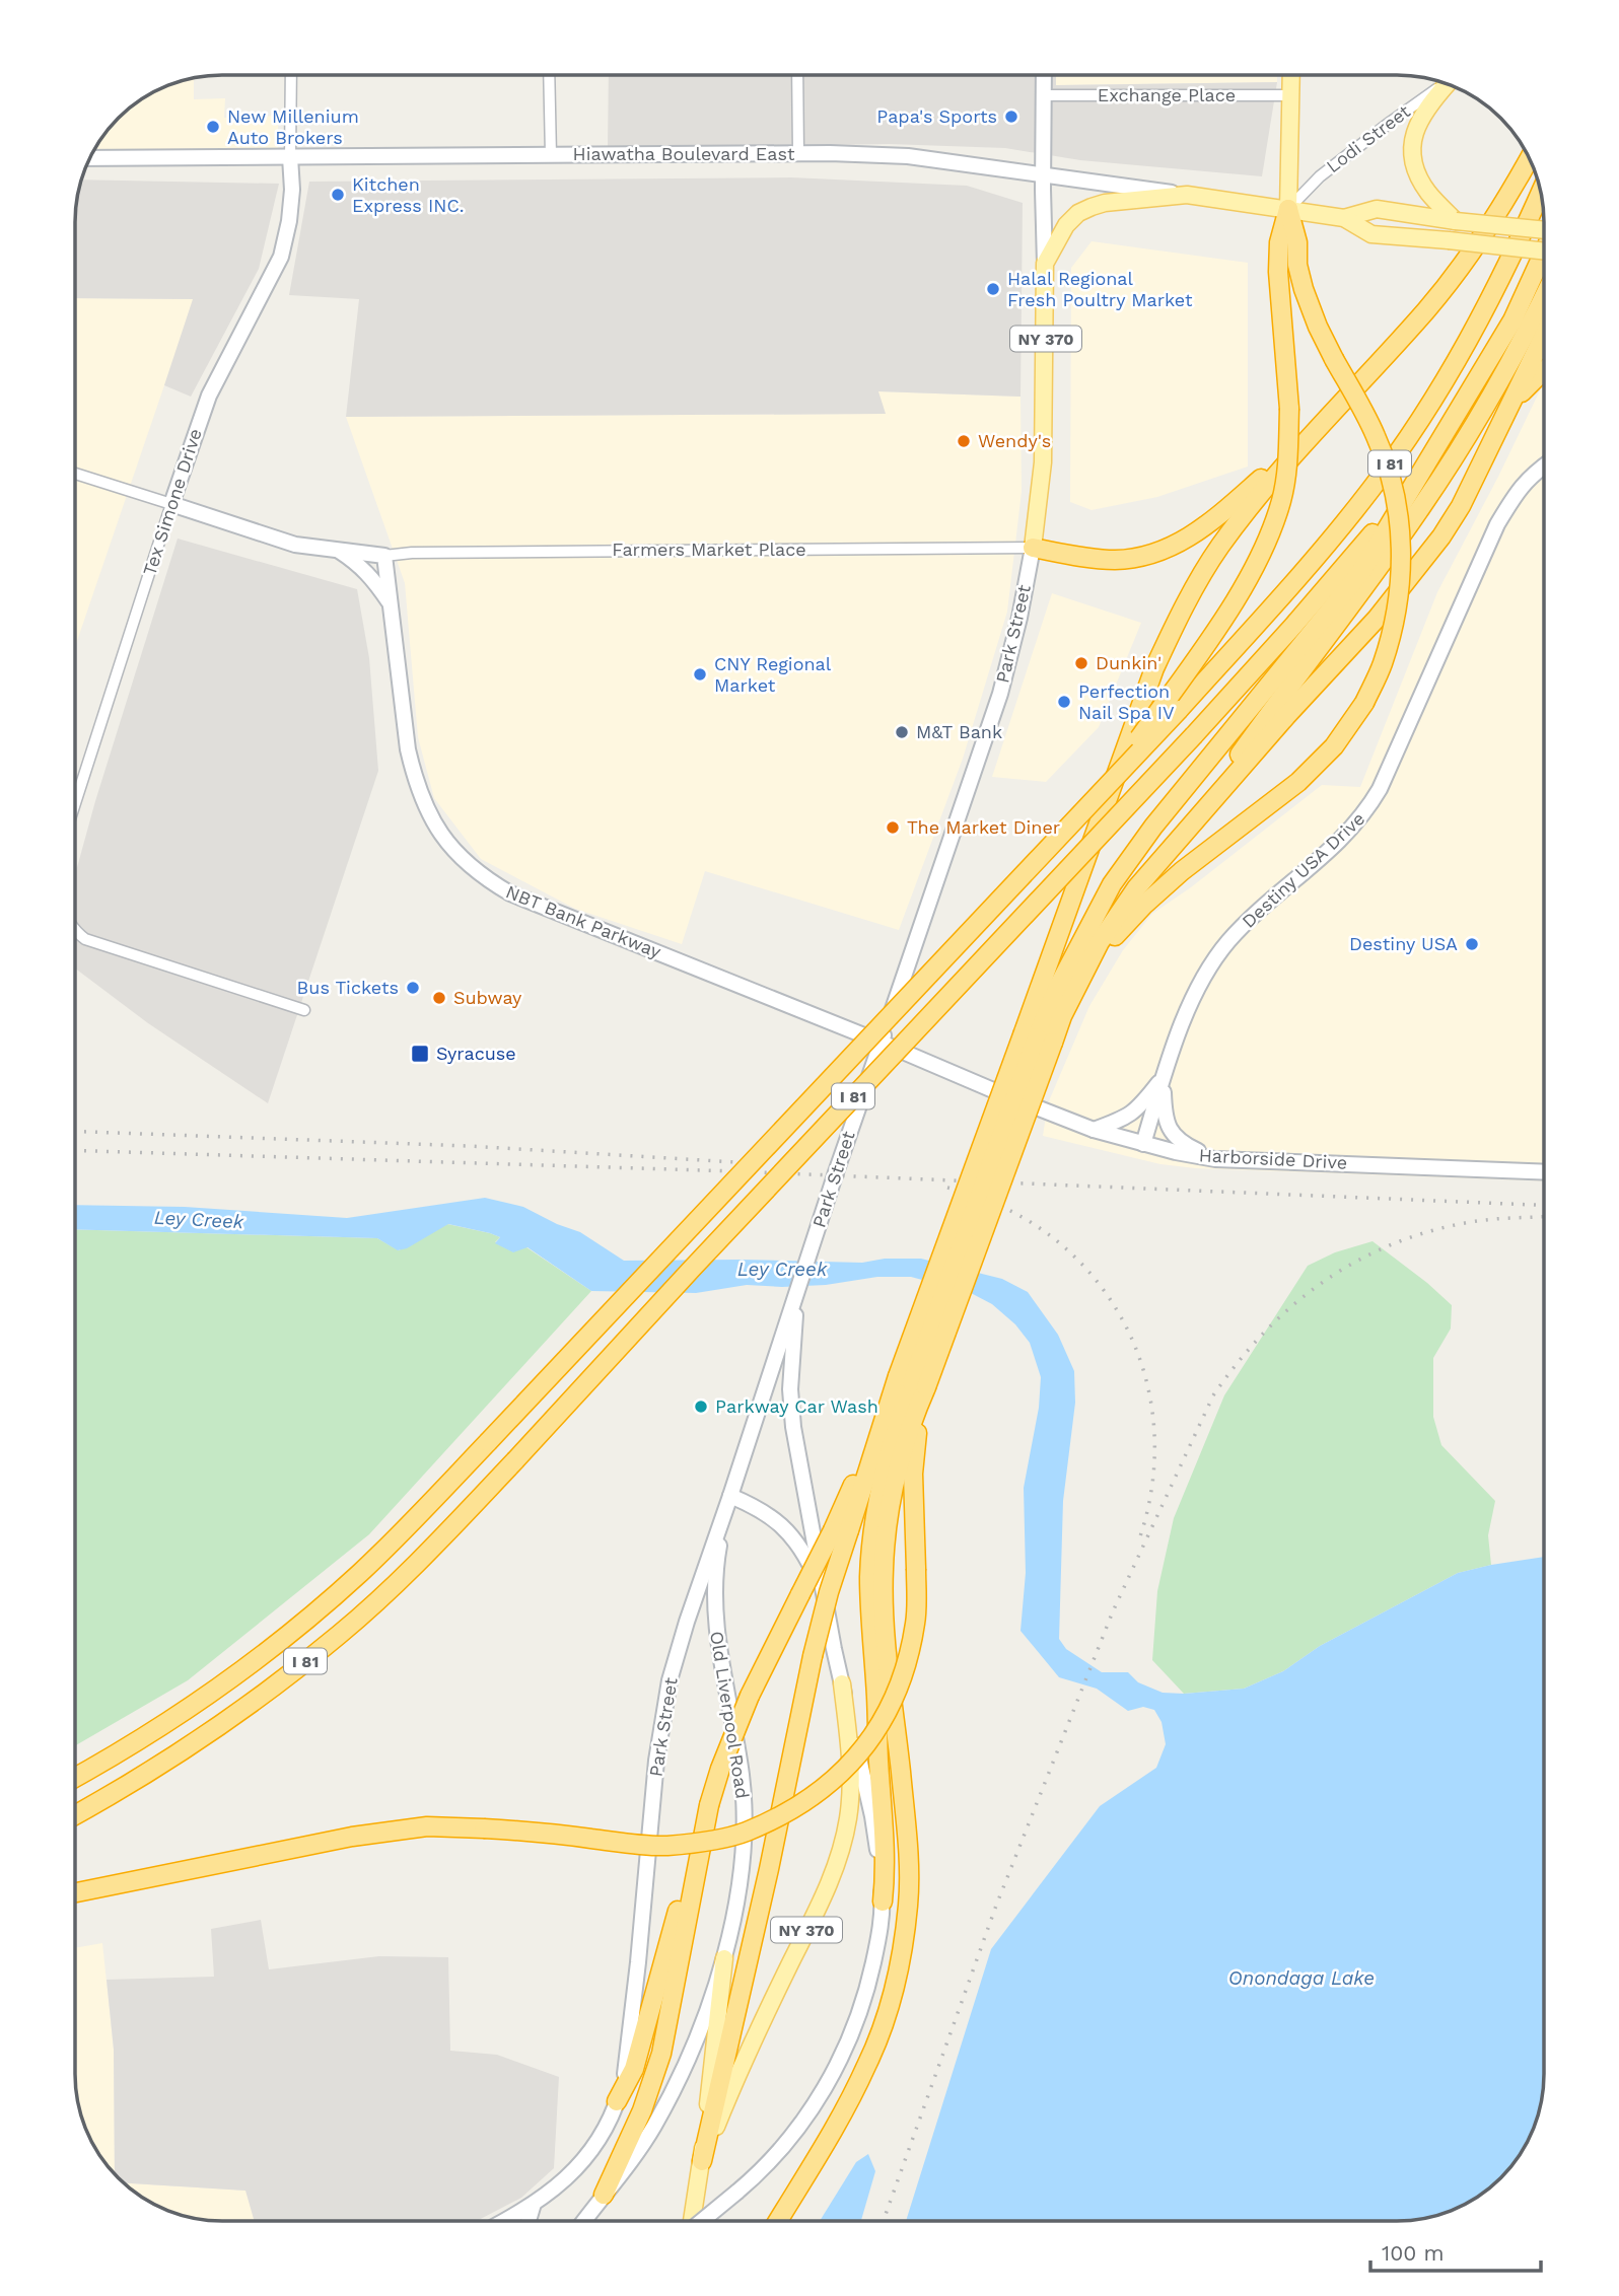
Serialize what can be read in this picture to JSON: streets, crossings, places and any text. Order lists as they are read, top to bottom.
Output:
{
  "streets": {
    "highway": ["I 81"],
    "main road": ["Hiawatha Boulevard East", "NY 370", "Park Street"],
    "street": [
      "Exchange Place",
      "Lodi Street",
      "Tex Simone Drive",
      "Farmers Market Place",
      "Destiny USA Drive",
      "NBT Bank Parkway",
      "Harborside Drive",
      "Old Liverpool Road"
    ]
  },
  "crossings": [
    ["Exchange Place", "Park Street"],
    ["Lodi Street", "Hiawatha Boulevard East"],
    ["Hiawatha Boulevard East", "Tex Simone Drive"],
    ["Hiawatha Boulevard East", "Park Street"],
    ["NY 370", "Park Street"],
    ["NY 370", "Old Liverpool Road"],
    ["Farmers Market Place", "Park Street"],
    ["Farmers Market Place", "NBT Bank Parkway"],
    ["Park Street", "NBT Bank Parkway"],
    ["Park Street", "Harborside Drive"],
    ["Park Street", "Old Liverpool Road"],
    ["Destiny USA Drive", "Harborside Drive"],
    ["NBT Bank Parkway", "Harborside Drive"]
  ],
  "water": ["Ley Creek", "Onondaga Lake"],
  "places": {
    "other": [
      "Papa's Sports",
      "New Millenium Auto Brokers",
      "Kitchen Express INC.",
      "Halal Regional Fresh Poultry Market",
      "Wendy's",
      "Dunkin'",
      "CNY Regional Market",
      "Perfection Nail Spa IV",
      "M&T Bank",
      "The Market Diner",
      "Destiny USA",
      "Bus Tickets",
      "Subway",
      "Parkway Car Wash"
    ],
    "transit": ["Syracuse"]
  },
  "scale_bar": "100 m"
}
